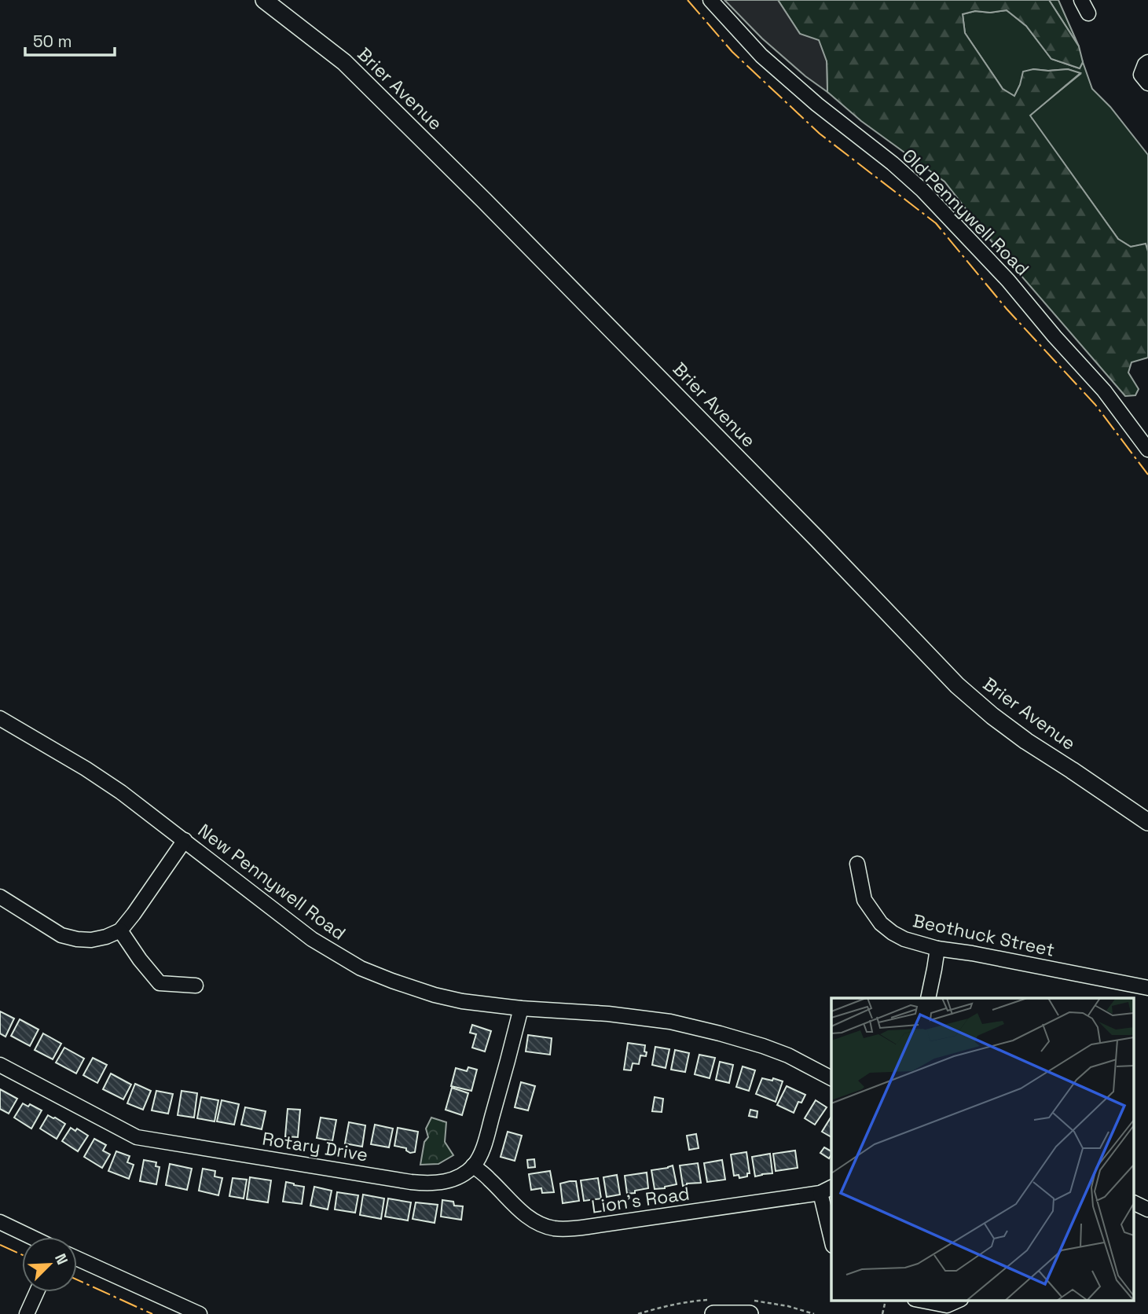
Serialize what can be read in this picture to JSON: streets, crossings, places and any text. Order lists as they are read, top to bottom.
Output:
{
  "streets": {
    "main road": ["Brier Avenue"],
    "street": [
      "Old Pennywell Road",
      "New Pennywell Road",
      "Beothuck Street",
      "Rotary Drive",
      "Lion's Road"
    ]
  },
  "crossings": [
    ["New Pennywell Road", "Rotary Drive"],
    ["Rotary Drive", "Lion's Road"]
  ],
  "scale_bar": "50 m",
  "north": "top right"
}
